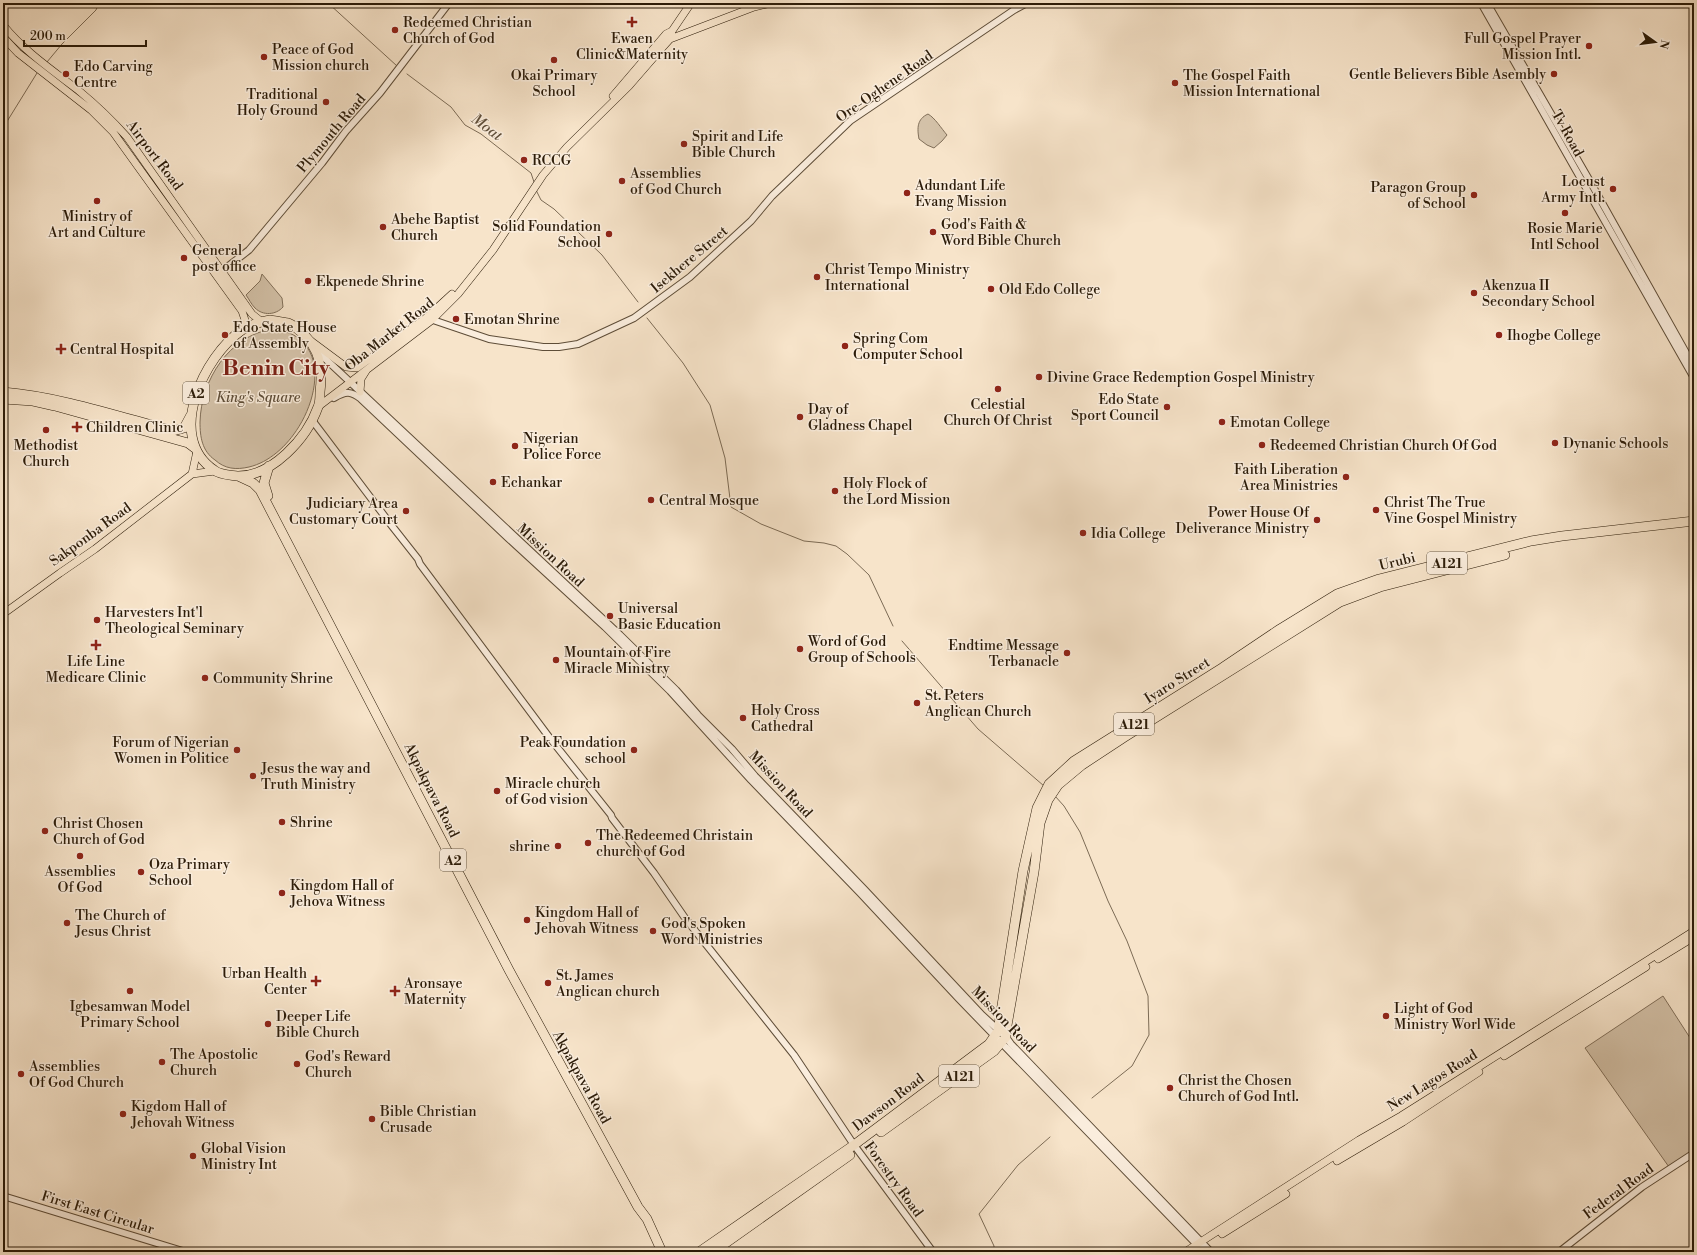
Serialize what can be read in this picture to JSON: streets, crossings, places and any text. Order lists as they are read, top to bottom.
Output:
{
  "streets": {
    "highway": [
      "A2",
      "Urubi",
      "A121",
      "Iyaro Street",
      "Akpakpava Road",
      "Dawson Road"
    ],
    "main road": [
      "Airport Road",
      "Oba Market Road",
      "Sakponba Road",
      "New Lagos Road"
    ],
    "street": [
      "Ore-Oghene Road",
      "Plymouth Road",
      "Tv Road",
      "Isekhere Street",
      "Mission Road",
      "Forestry Road",
      "Federal Road",
      "First East Circular"
    ]
  },
  "crossings": [
    ["Ore-Oghene Road", "Isekhere Street"],
    ["Plymouth Road", "Airport Road"],
    ["Airport Road", "Oba Market Road"],
    ["Airport Road", "A2"],
    ["Airport Road", "Mission Road"],
    ["Airport Road", "Akpakpava Road"],
    ["Airport Road", "Forestry Road"],
    ["Isekhere Street", "Oba Market Road"],
    ["Oba Market Road", "A2"],
    ["Oba Market Road", "Mission Road"],
    ["Oba Market Road", "Akpakpava Road"],
    ["Oba Market Road", "Forestry Road"],
    ["A2", "Mission Road"],
    ["A2", "Akpakpava Road"],
    ["A2", "Forestry Road"],
    ["Mission Road", "Iyaro Street"],
    ["Mission Road", "Akpakpava Road"],
    ["Mission Road", "New Lagos Road"],
    ["Mission Road", "Dawson Road"],
    ["Mission Road", "Forestry Road"],
    ["Urubi", "Iyaro Street"],
    ["Iyaro Street", "Dawson Road"],
    ["Akpakpava Road", "Forestry Road"],
    ["Dawson Road", "Forestry Road"]
  ],
  "districts": ["Benin City"],
  "water": ["Moat"],
  "parks": ["King's Square"],
  "places": {
    "health": [
      "Ewaen Clinic&Maternity",
      "Central Hospital",
      "Children Clinic",
      "Life Line Medicare Clinic",
      "Urban Health Center",
      "Aronsaye Maternity"
    ],
    "other": [
      "Redeemed Christian Church of God",
      "Full Gospel Prayer Mission Intl.",
      "Peace of God Mission church",
      "Okai Primary School",
      "Edo Carving Centre",
      "Gentle Believers Bible Asembly",
      "The Gospel Faith Mission International",
      "Traditional Holy Ground",
      "Spirit and Life Bible Church",
      "RCCG",
      "Assemblies of God Church",
      "Locust Army Intl.",
      "Adundant Life Evang Mission",
      "Paragon Group of School",
      "Ministry of Art and Culture",
      "Rosie Marie Intl School",
      "Abehe Baptist Church",
      "God's Faith & Word Bible Church",
      "Solid Foundation School",
      "General post office",
      "Christ Tempo Ministry International",
      "Ekpenede Shrine",
      "Old Edo College",
      "Akenzua II Secondary School",
      "Emotan Shrine",
      "Edo State House of Assembly",
      "Ihogbe College",
      "Spring Com Computer School",
      "Divine Grace Redemption Gospel Ministry",
      "Celestial Church Of Christ",
      "Edo State Sport Council",
      "Day of Gladness Chapel",
      "Emotan College",
      "Methodist Church",
      "Dynanic Schools",
      "Redeemed Christian Church Of God",
      "Nigerian Police Force",
      "Faith Liberation Area Ministries",
      "Echankar",
      "Holy Flock of the Lord Mission",
      "Central Mosque",
      "Christ The True Vine Gospel Ministry",
      "Judiciary Area Customary Court",
      "Power House Of Deliverance Ministry",
      "Idia College",
      "Universal Basic Education",
      "Harvesters Int'l Theological Seminary",
      "Word of God Group of Schools",
      "Endtime Message Terbanacle",
      "Mountain of Fire Miracle Ministry",
      "Community Shrine",
      "St. Peters Anglican Church",
      "Holy Cross Cathedral",
      "Forum of Nigerian Women in Politice",
      "Peak Foundation school",
      "Jesus the way and Truth Ministry",
      "Miracle church of God vision",
      "Shrine",
      "Christ Chosen Church of God",
      "The Redeemed Christain church of God",
      "shrine",
      "Assemblies Of God",
      "Oza Primary School",
      "Kingdom Hall of Jehova Witness",
      "Kingdom Hall of Jehovah Witness",
      "The Church of Jesus Christ",
      "God's Spoken Word Ministries",
      "St. James Anglican church",
      "Igbesamwan Model Primary School",
      "Light of God Ministry Worl Wide",
      "Deeper Life Bible Church",
      "The Apostolic Church",
      "God's Reward Church",
      "Assemblies Of God Church",
      "Christ the Chosen Church of God Intl.",
      "Kigdom Hall of Jehovah Witness",
      "Bible Christian Crusade",
      "Global Vision Ministry Int"
    ]
  },
  "scale_bar": "200 m",
  "north": "right"
}
